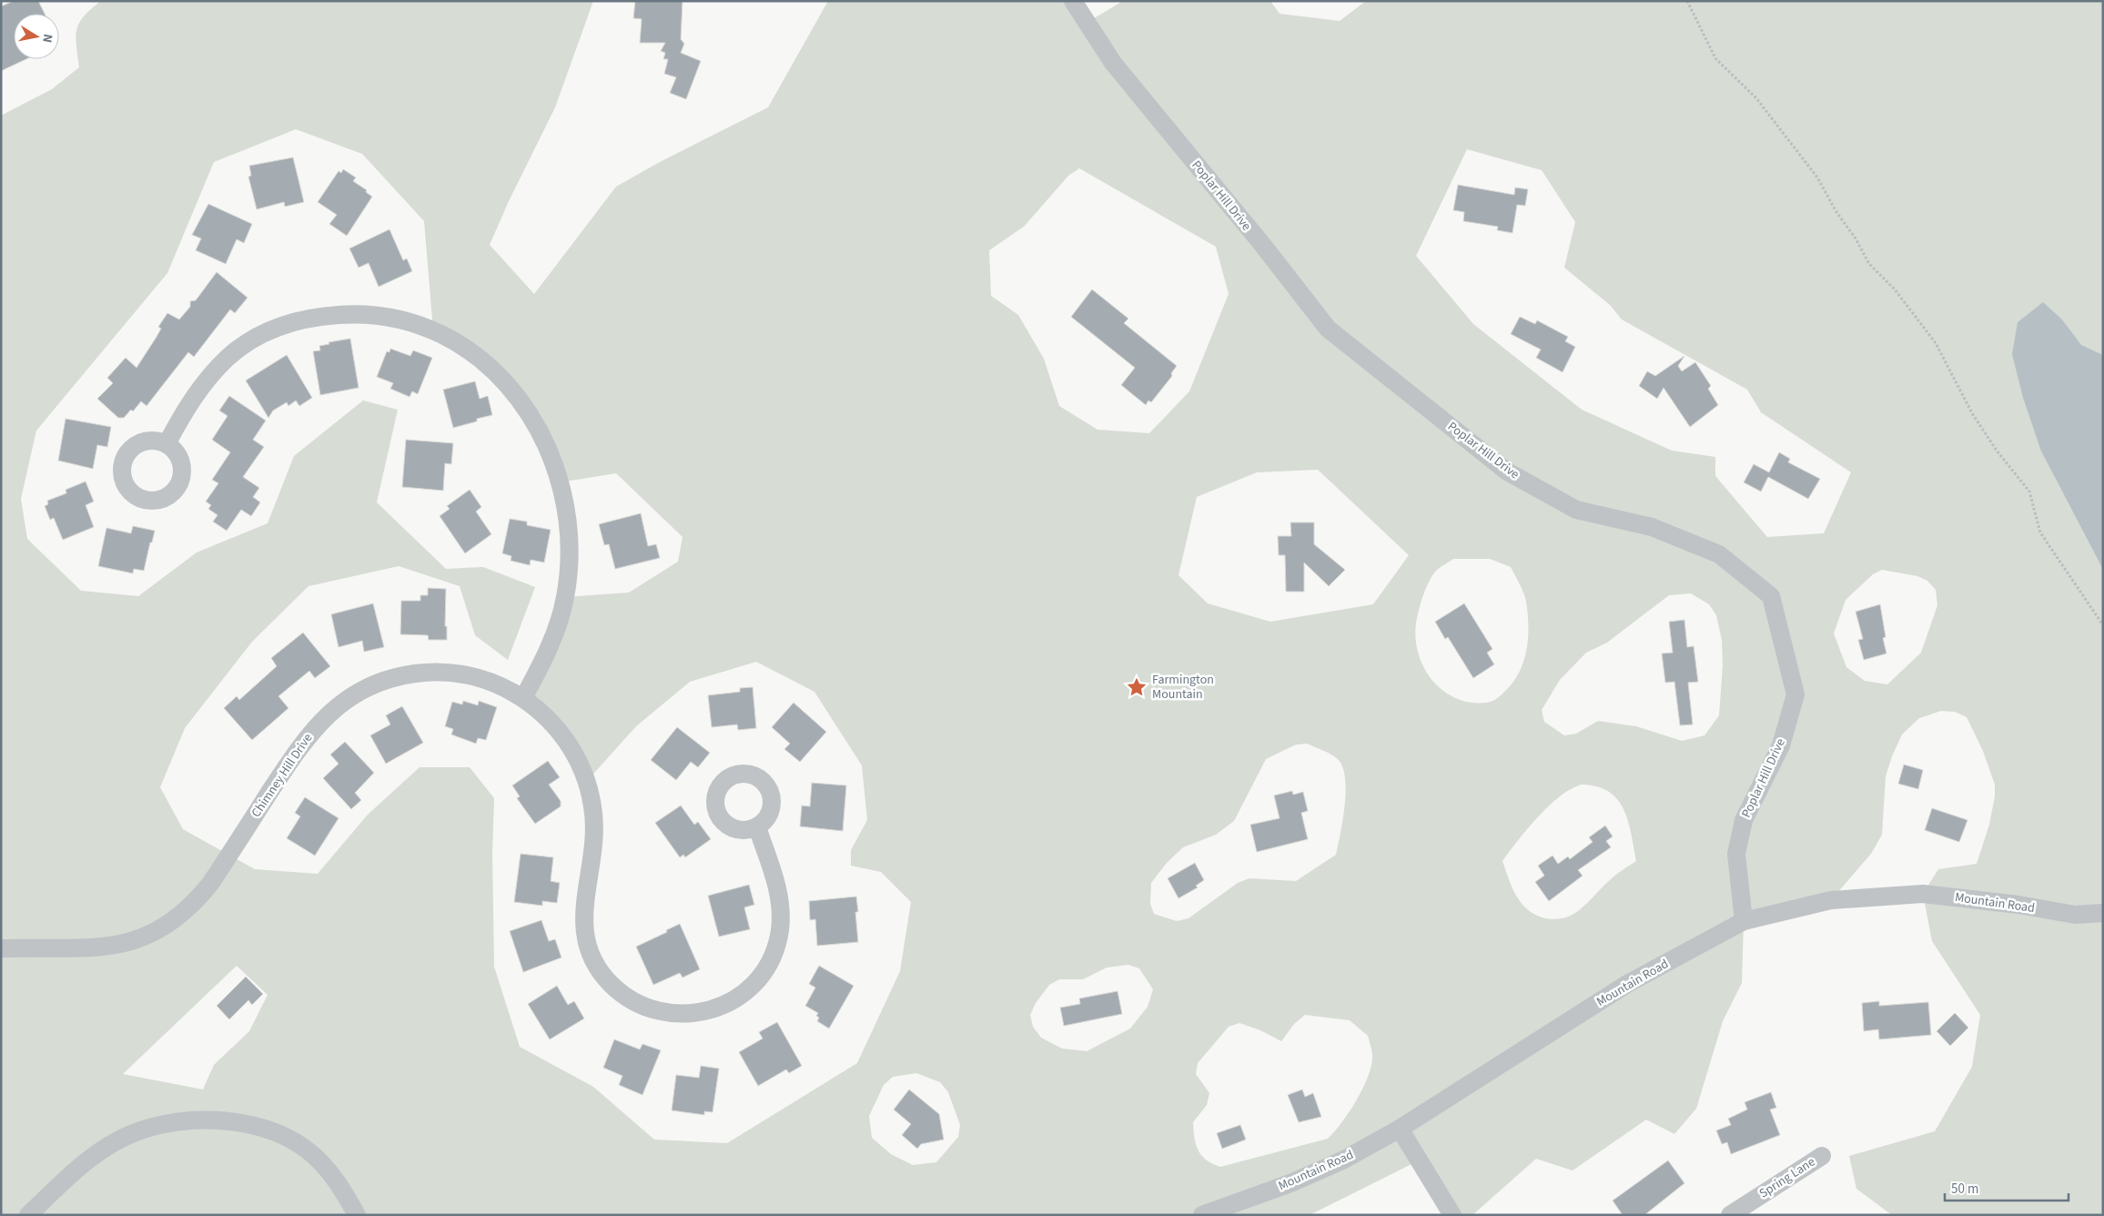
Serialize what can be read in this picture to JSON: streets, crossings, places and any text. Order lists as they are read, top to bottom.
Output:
{
  "streets": {
    "street": [
      "Poplar Hill Drive",
      "Chimney Hill Drive",
      "Mountain Road",
      "Spring Lane"
    ]
  },
  "crossings": [
    ["Poplar Hill Drive", "Mountain Road"]
  ],
  "places": {
    "place": ["Farmington Mountain"]
  },
  "scale_bar": "50 m",
  "north": "right"
}
